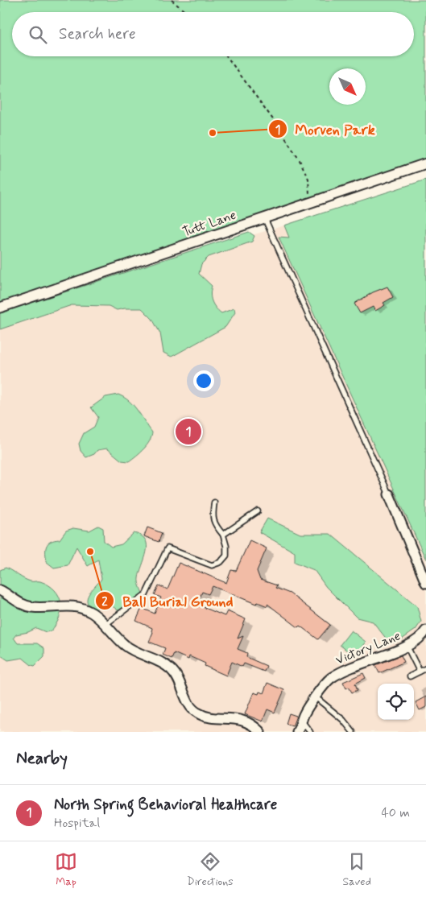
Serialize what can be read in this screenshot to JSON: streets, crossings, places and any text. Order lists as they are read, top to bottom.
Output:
{
  "streets": {
    "street": ["Tutt Lane", "Victory Lane"]
  },
  "places": ["Morven Park", "Ball Burial Ground"],
  "north": "bottom right",
  "page": {
    "search": "Search here",
    "pins": "1",
    "heading": "Nearby",
    "list": [
      {
        "mark": "1",
        "name": "North Spring Behavioral Healthcare",
        "note": "Hospital",
        "value": "40 m"
      }
    ],
    "nav": ["Map", "Directions", "Saved"]
  }
}
